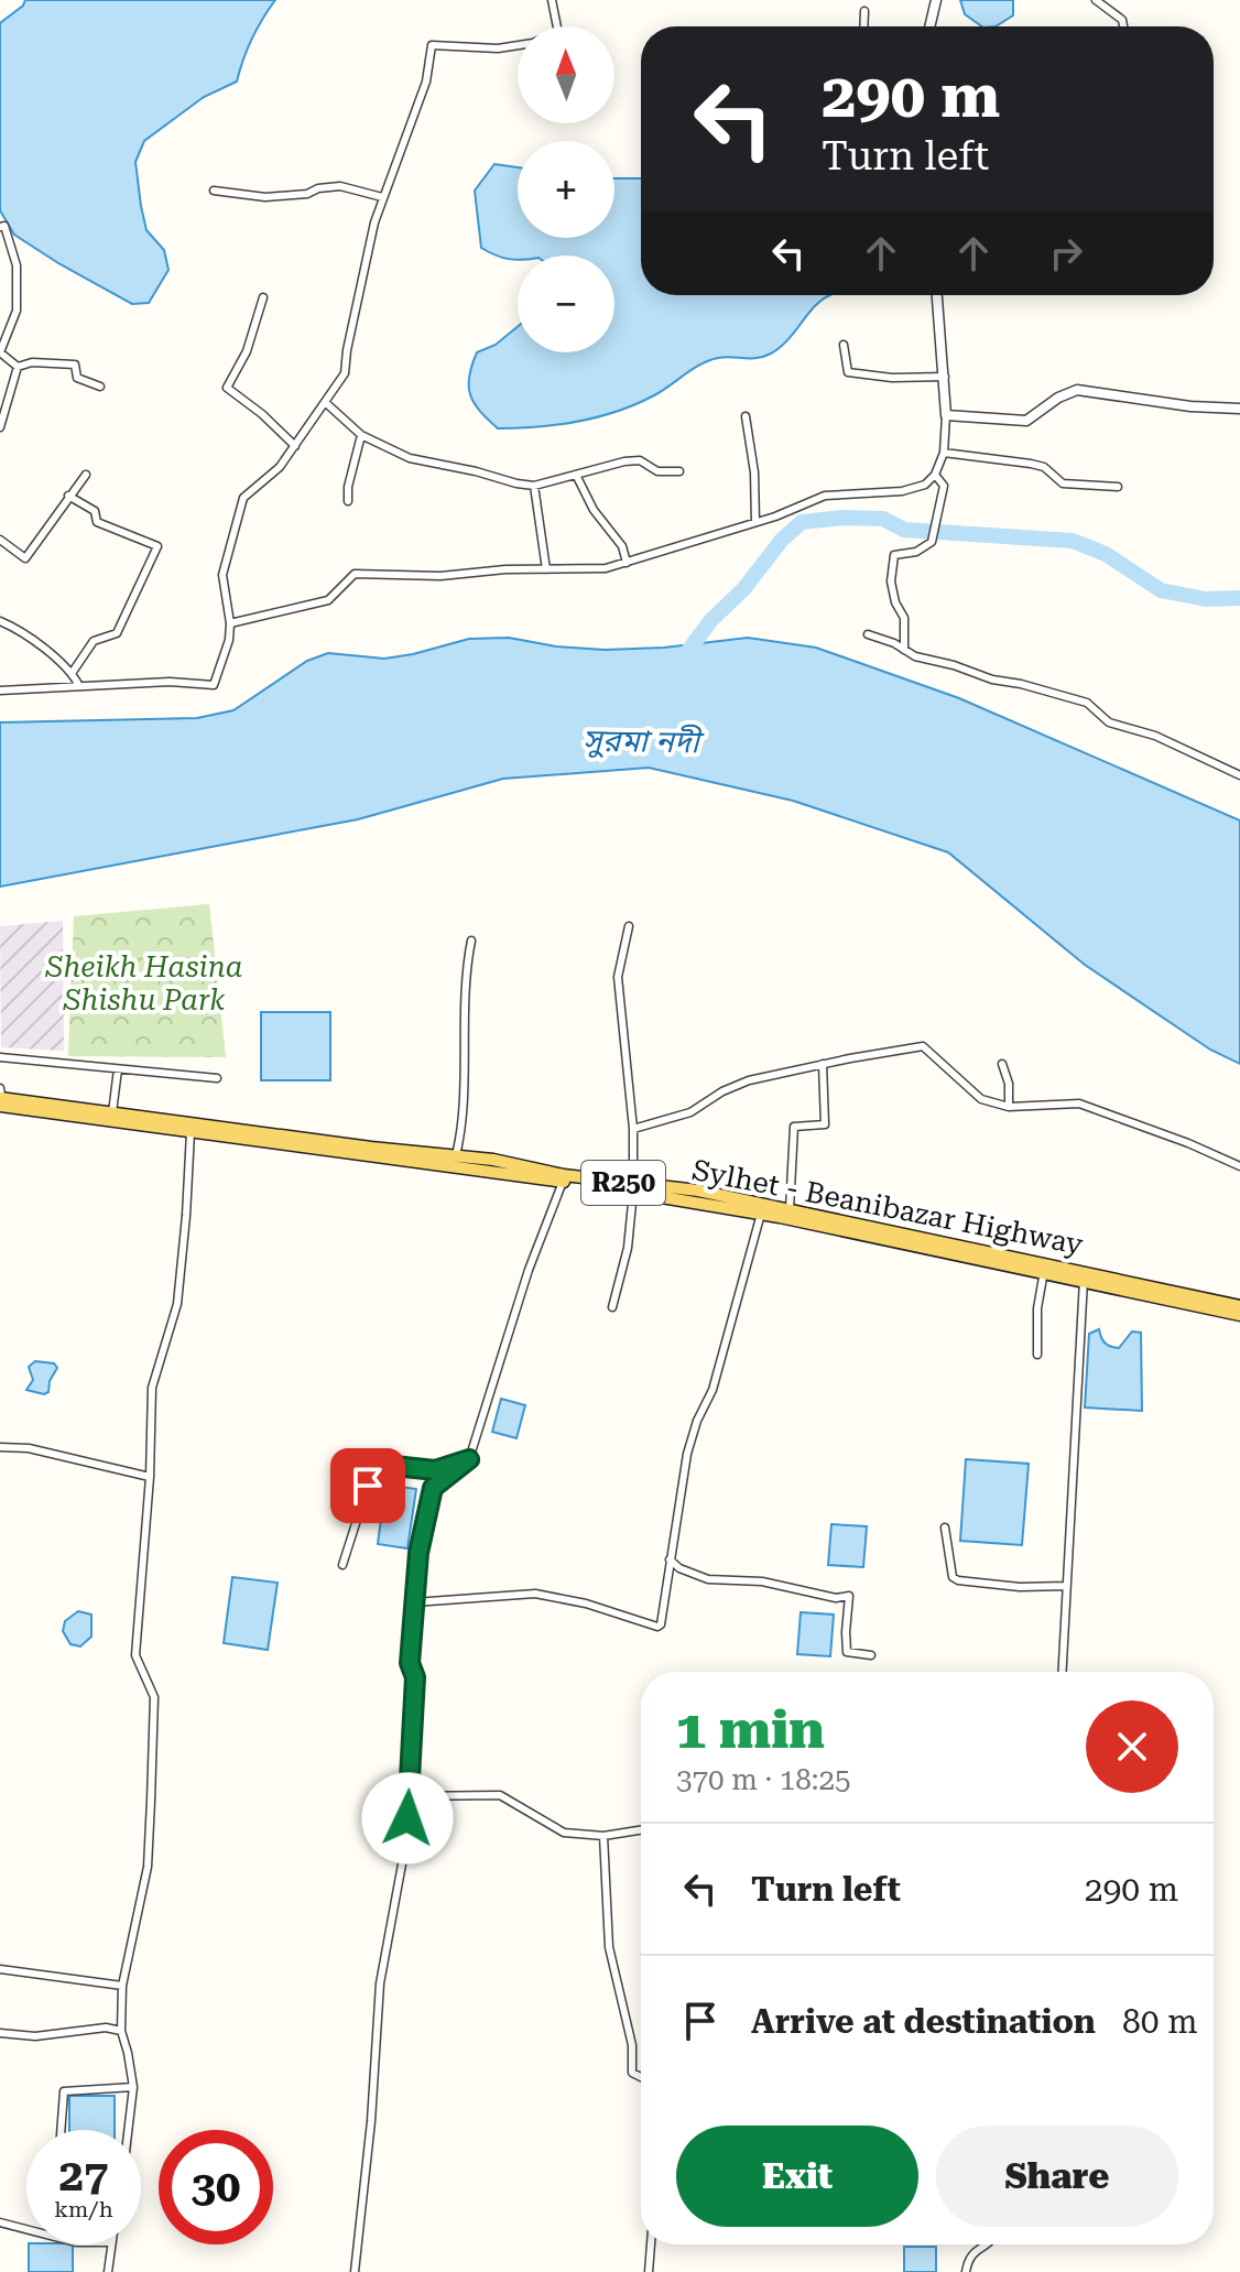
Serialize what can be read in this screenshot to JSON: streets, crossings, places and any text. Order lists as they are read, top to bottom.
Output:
{
  "streets": {
    "main road": ["R250", "Sylhet - Beanibazar Highway"]
  },
  "water": ["সুরমা নদী"],
  "parks": ["Sheikh Hasina Shishu Park"],
  "north": "top",
  "page": {
    "map_buttons": ["+", "−"],
    "turn": ["290 m", "Turn left"],
    "heading": ["1 min", "370 m · 18:25"],
    "list": [
      {
        "name": "Turn left",
        "value": "290 m"
      },
      {
        "name": "Arrive at destination",
        "value": "80 m"
      }
    ],
    "buttons": ["Exit", "Share"],
    "speed": "27 km/h",
    "limit": "30"
  }
}
